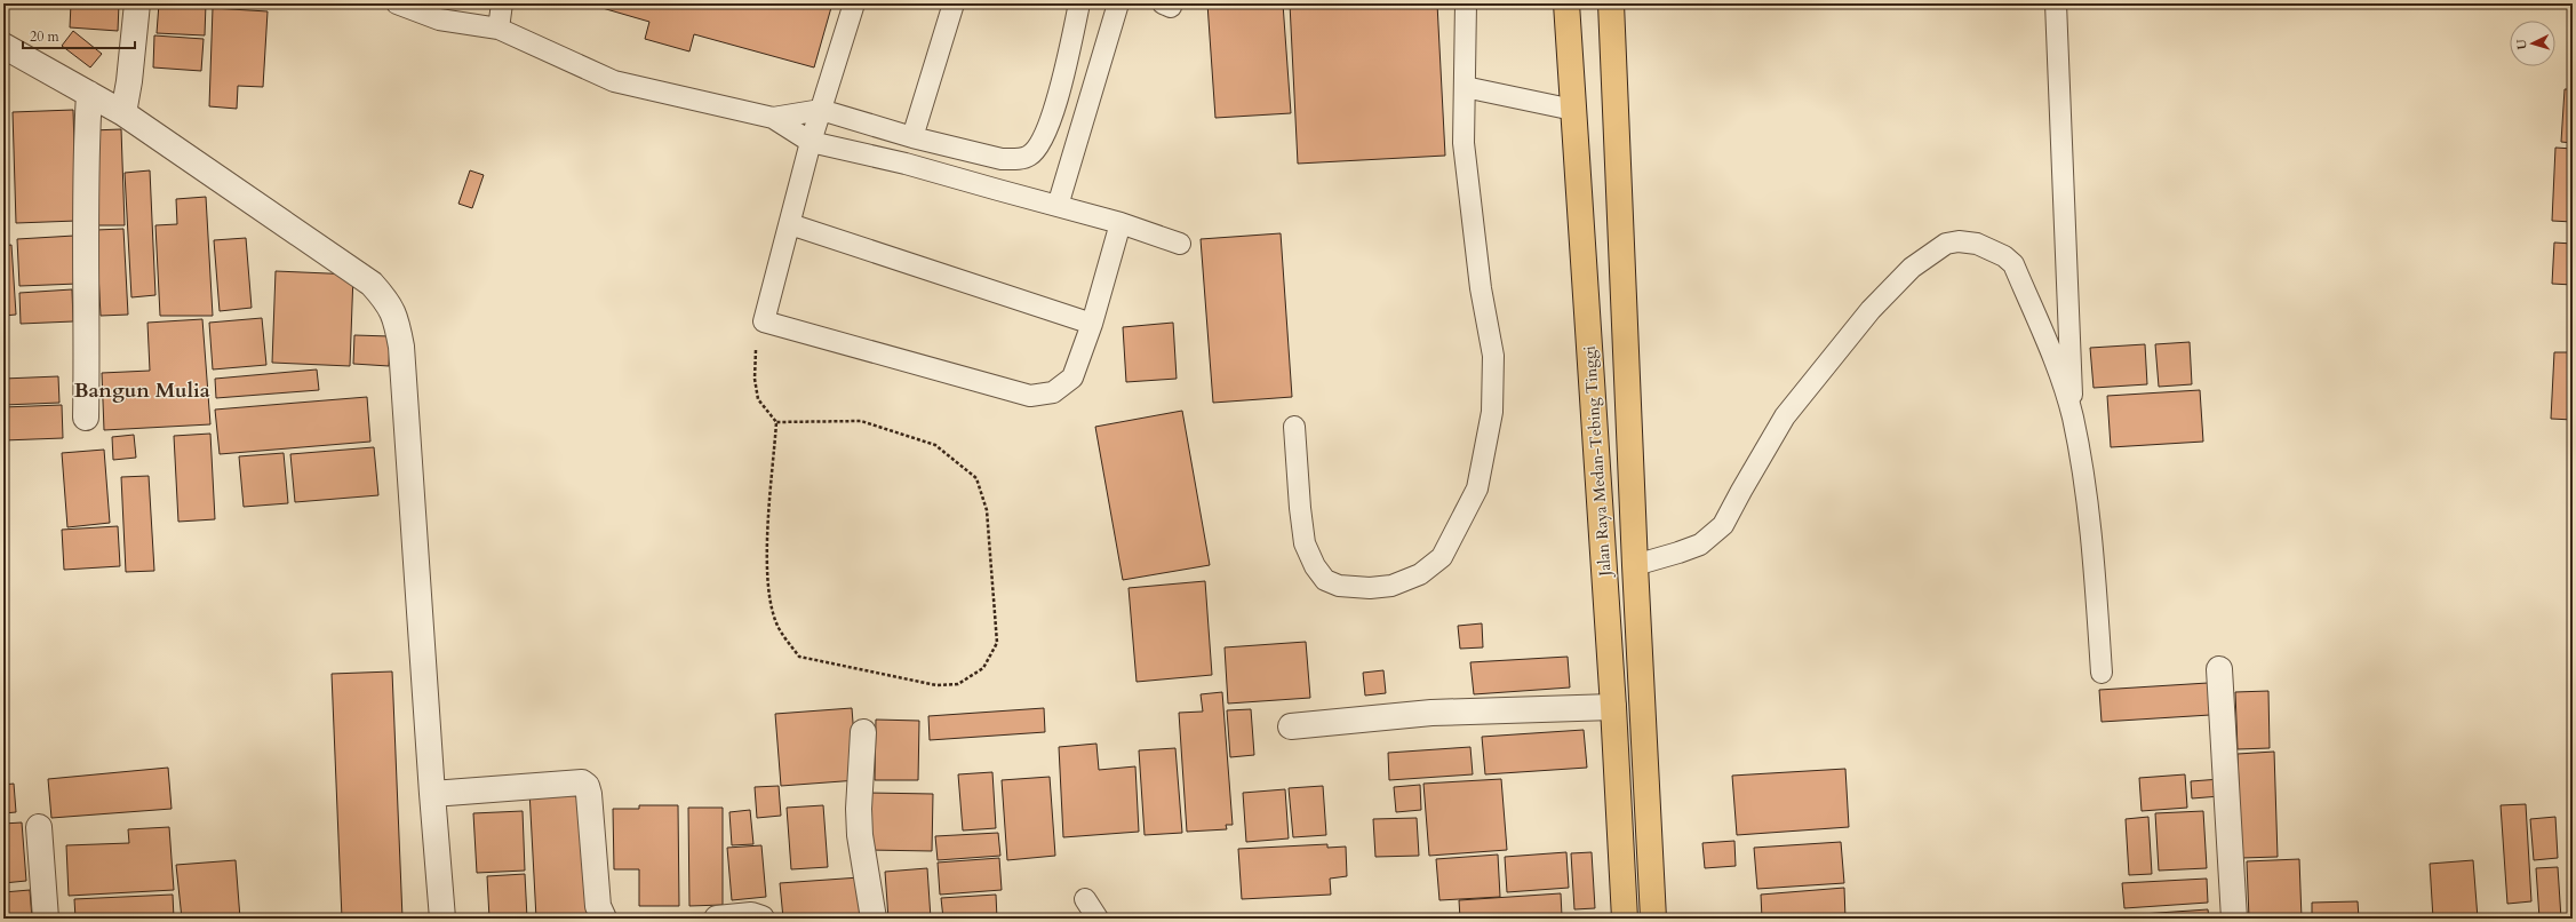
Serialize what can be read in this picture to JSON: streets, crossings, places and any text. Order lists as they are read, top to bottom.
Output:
{
  "streets": {
    "highway": ["Jalan Raya Medan-Tebing Tinggi"]
  },
  "districts": ["Bangun Mulia"],
  "scale_bar": "20 m",
  "north": "left"
}
